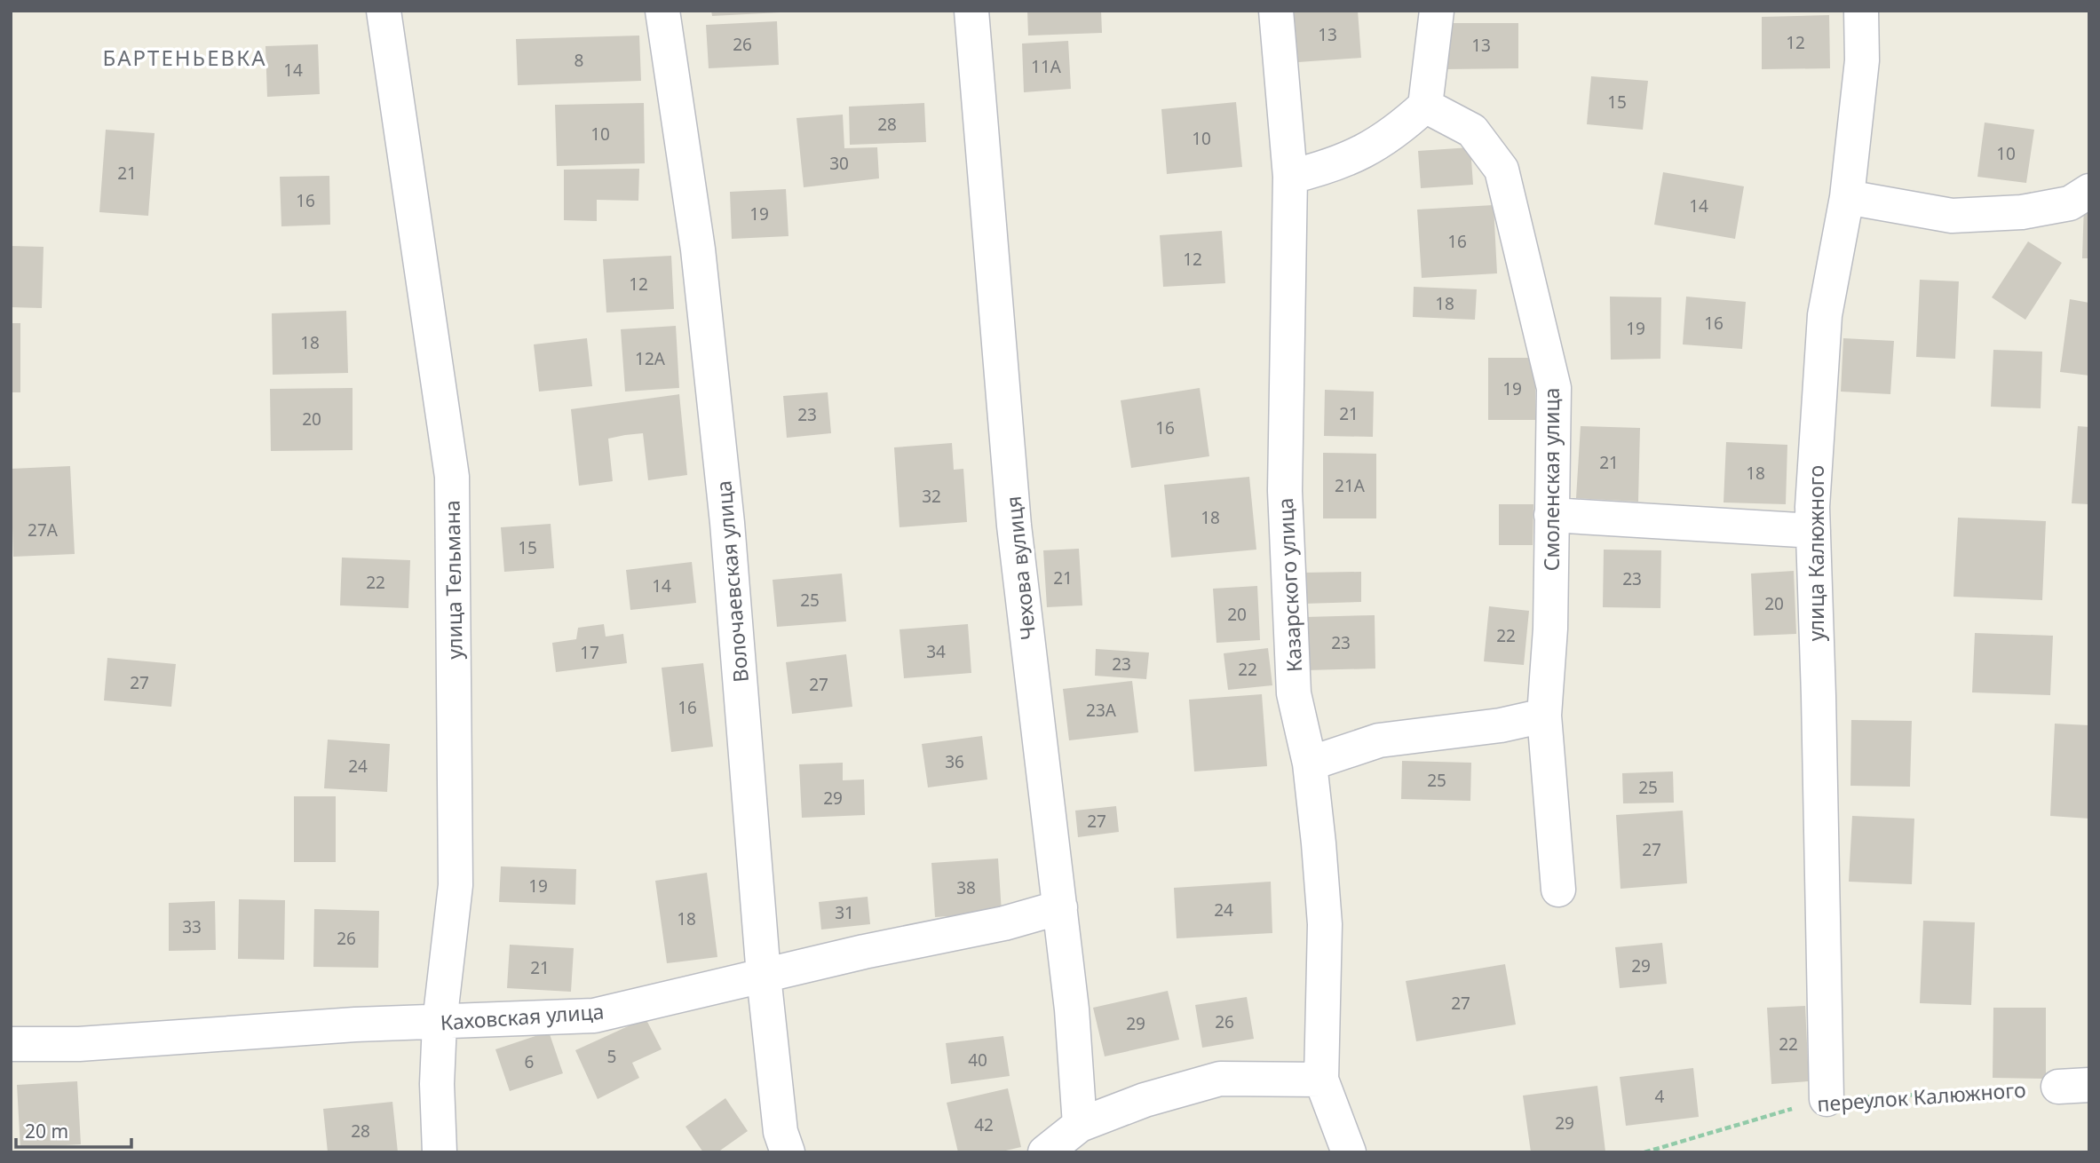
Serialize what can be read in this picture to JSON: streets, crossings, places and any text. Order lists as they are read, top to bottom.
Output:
{
  "streets": {
    "street": [
      "Смоленская улица",
      "улица Калюжного",
      "Чехова вулиця",
      "улица Тельмана",
      "Волочаевская улица",
      "Казарского улица",
      "Каховская улица"
    ],
    "path": ["переулок Калюжного"]
  },
  "crossings": [
    ["улица Калюжного", "переулок Калюжного"],
    ["Чехова вулиця", "Каховская улица"],
    ["улица Тельмана", "Каховская улица"],
    ["Волочаевская улица", "Каховская улица"]
  ],
  "districts": ["БАРТЕНЬЕВКА"],
  "house_numbers": [
    "13",
    "12",
    "26",
    "13",
    "8",
    "11А",
    "14",
    "15",
    "28",
    "10",
    "10",
    "10",
    "30",
    "21",
    "16",
    "14",
    "19",
    "16",
    "12",
    "12",
    "18",
    "16",
    "19",
    "18",
    "12А",
    "19",
    "21",
    "23",
    "20",
    "16",
    "21",
    "18",
    "21А",
    "32",
    "18",
    "27А",
    "15",
    "21",
    "23",
    "22",
    "14",
    "25",
    "20",
    "20",
    "22",
    "23",
    "34",
    "17",
    "23",
    "22",
    "27",
    "27",
    "16",
    "23А",
    "36",
    "24",
    "25",
    "25",
    "29",
    "27",
    "27",
    "19",
    "38",
    "24",
    "31",
    "18",
    "33",
    "26",
    "29",
    "21",
    "27",
    "26",
    "29",
    "22",
    "5",
    "40",
    "6",
    "4",
    "29",
    "42",
    "28"
  ],
  "scale_bar": "20 m"
}
